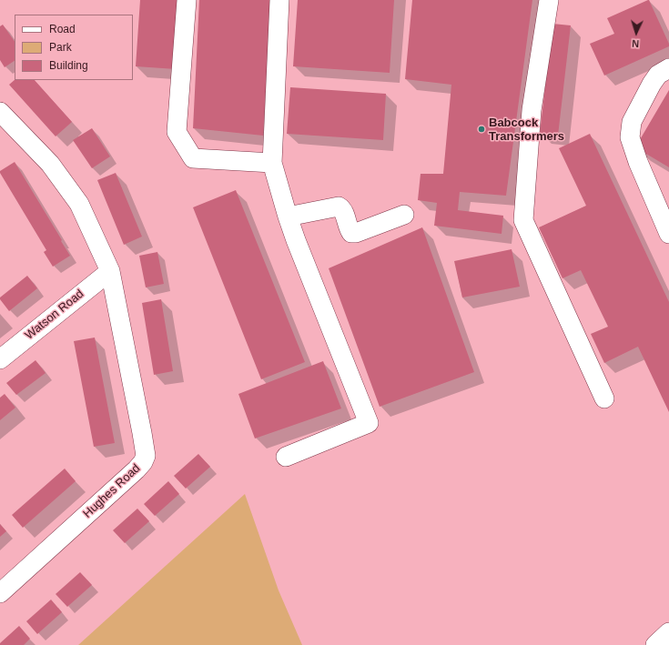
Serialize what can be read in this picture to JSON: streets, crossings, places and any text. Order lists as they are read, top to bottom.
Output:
{
  "streets": {
    "street": ["Watson Road", "Hughes Road"]
  },
  "crossings": [
    ["Watson Road", "Hughes Road"]
  ],
  "places": ["Babcock Transformers"],
  "legend": ["Road", "Park", "Building"],
  "north": "bottom"
}
